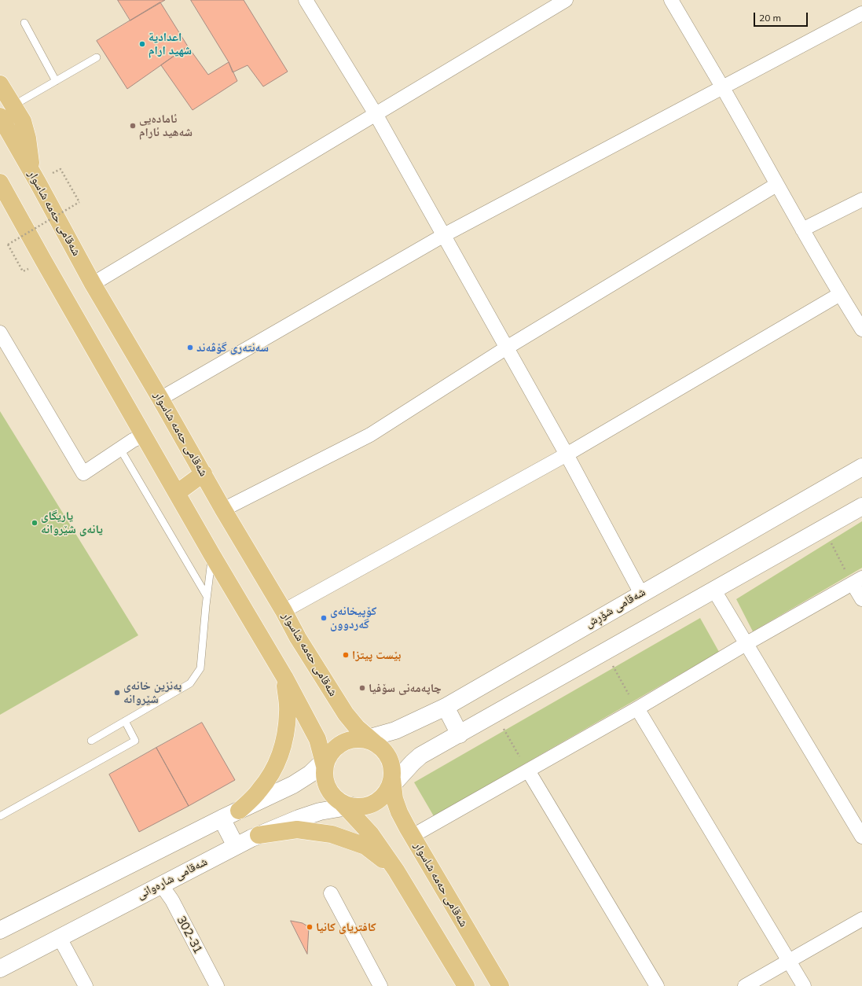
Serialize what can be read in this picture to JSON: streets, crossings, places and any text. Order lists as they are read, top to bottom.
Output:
{
  "streets": {
    "main road": ["شەقامی حەمە شاسوار", "شەقامی شۆڕش", "شەقامی شارەوانی"],
    "street": ["302-31"]
  },
  "crossings": [
    ["شەقامی حەمە شاسوار", "شەقامی شۆڕش"],
    ["شەقامی حەمە شاسوار", "شەقامی شارەوانی"],
    ["شەقامی شۆڕش", "شەقامی شارەوانی"],
    ["شەقامی شارەوانی", "302-31"]
  ],
  "places": [
    "اعدادية شهيد ارام",
    "ئامادەیی شەهید ئارام",
    "سەنتەری گۆڤەند",
    "یاریگای یانەی شێروانە",
    "کۆپیخانەی گەردوون",
    "بێست پیتزا",
    "چاپەمەنی سۆفیا",
    "بەنزین خانەی شێروانە",
    "کافتریای کانیا"
  ],
  "scale_bar": "20 m"
}
